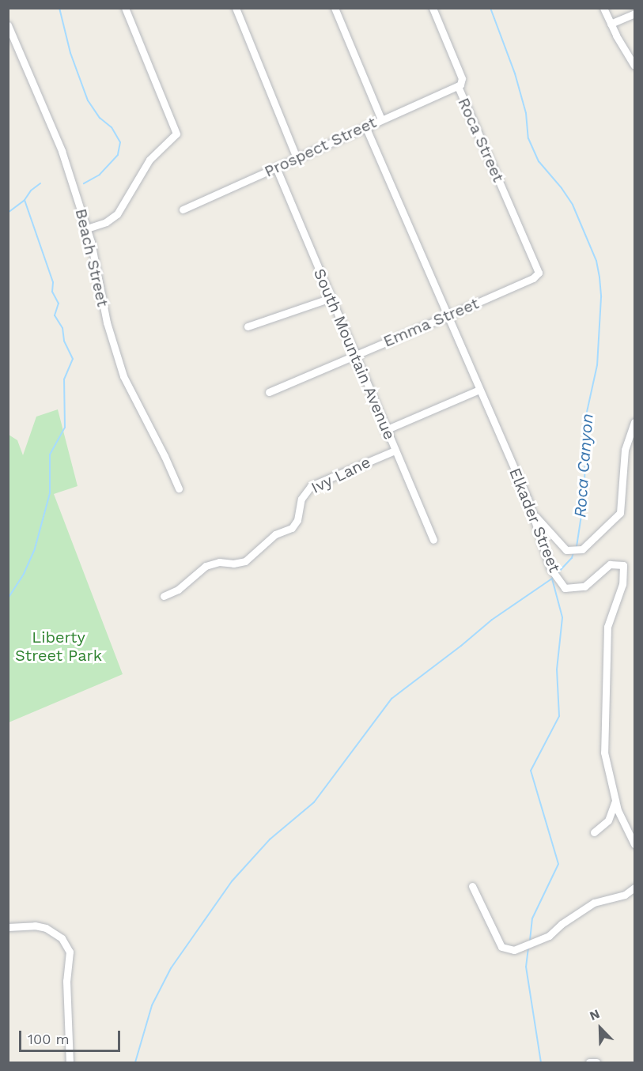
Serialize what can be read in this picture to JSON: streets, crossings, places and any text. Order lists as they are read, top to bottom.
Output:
{
  "streets": {
    "street": [
      "Roca Street",
      "Prospect Street",
      "Beach Street",
      "Emma Street",
      "South Mountain Avenue",
      "Ivy Lane",
      "Elkader Street"
    ]
  },
  "crossings": [
    ["Roca Street", "Prospect Street"],
    ["Roca Street", "Emma Street"],
    ["Prospect Street", "South Mountain Avenue"],
    ["Prospect Street", "Elkader Street"],
    ["Emma Street", "South Mountain Avenue"],
    ["Emma Street", "Elkader Street"],
    ["South Mountain Avenue", "Ivy Lane"]
  ],
  "water": ["Roca Canyon"],
  "parks": ["Liberty Street Park"],
  "scale_bar": "100 m",
  "north": "top left"
}
